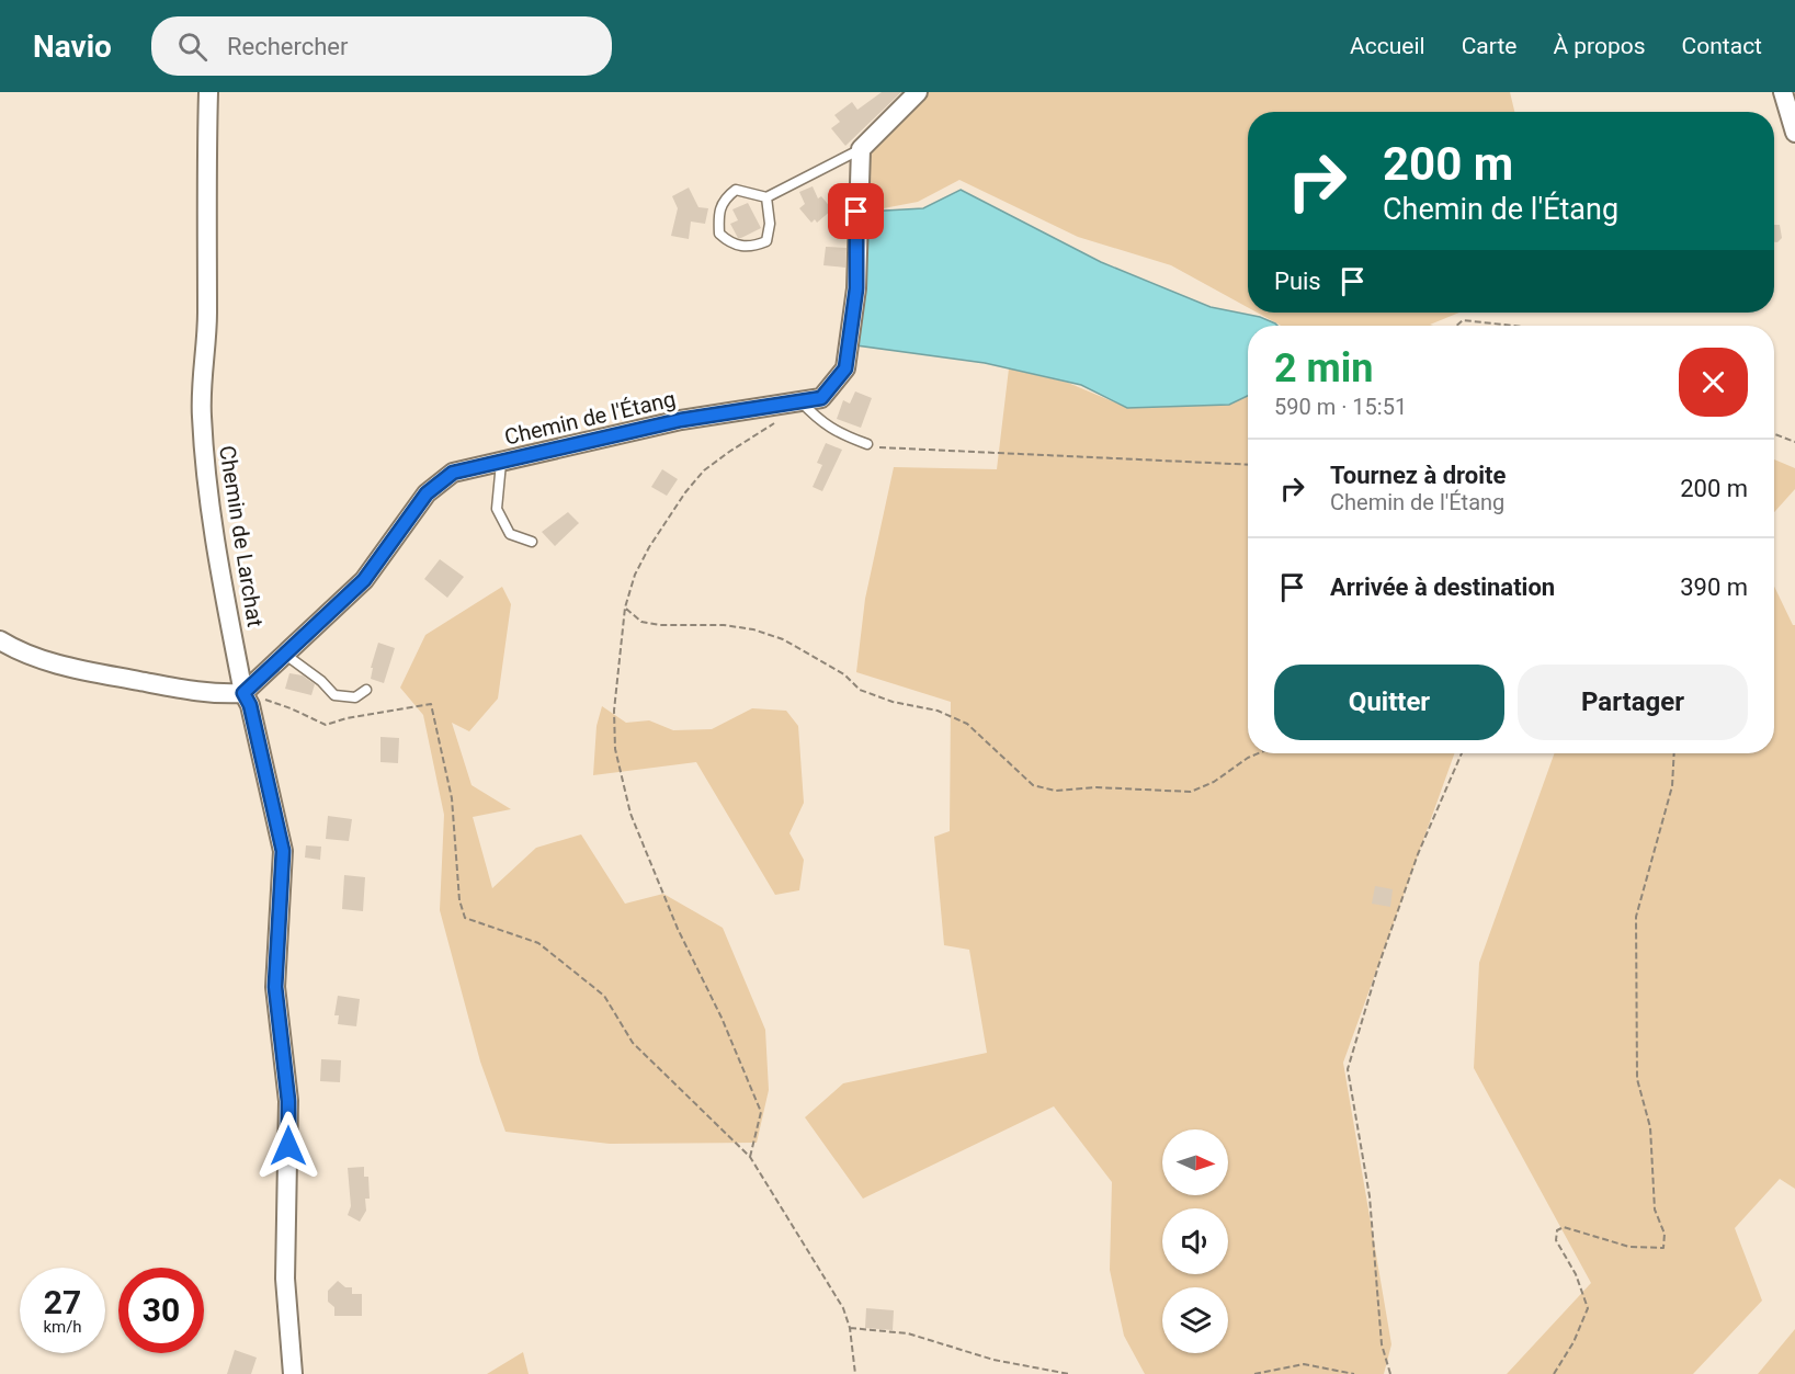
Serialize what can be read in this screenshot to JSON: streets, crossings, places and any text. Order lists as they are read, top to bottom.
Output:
{
  "streets": {
    "street": ["Chemin de l'Étang", "Chemin de Larchat"]
  },
  "crossings": [
    ["Chemin de l'Étang", "Chemin de Larchat"]
  ],
  "north": "right",
  "page": {
    "header": "Navio",
    "search": "Rechercher",
    "nav": [
      "Accueil",
      "Carte",
      "À propos",
      "Contact"
    ],
    "turn": ["200 m", "Chemin de l'Étang"],
    "then": "Puis",
    "heading": ["2 min", "590 m · 15:51"],
    "list": [
      {
        "name": "Tournez à droite",
        "note": "Chemin de l'Étang",
        "value": "200 m"
      },
      {
        "name": "Arrivée à destination",
        "value": "390 m"
      }
    ],
    "buttons": ["Quitter", "Partager"],
    "speed": "27 km/h",
    "limit": "30"
  }
}
